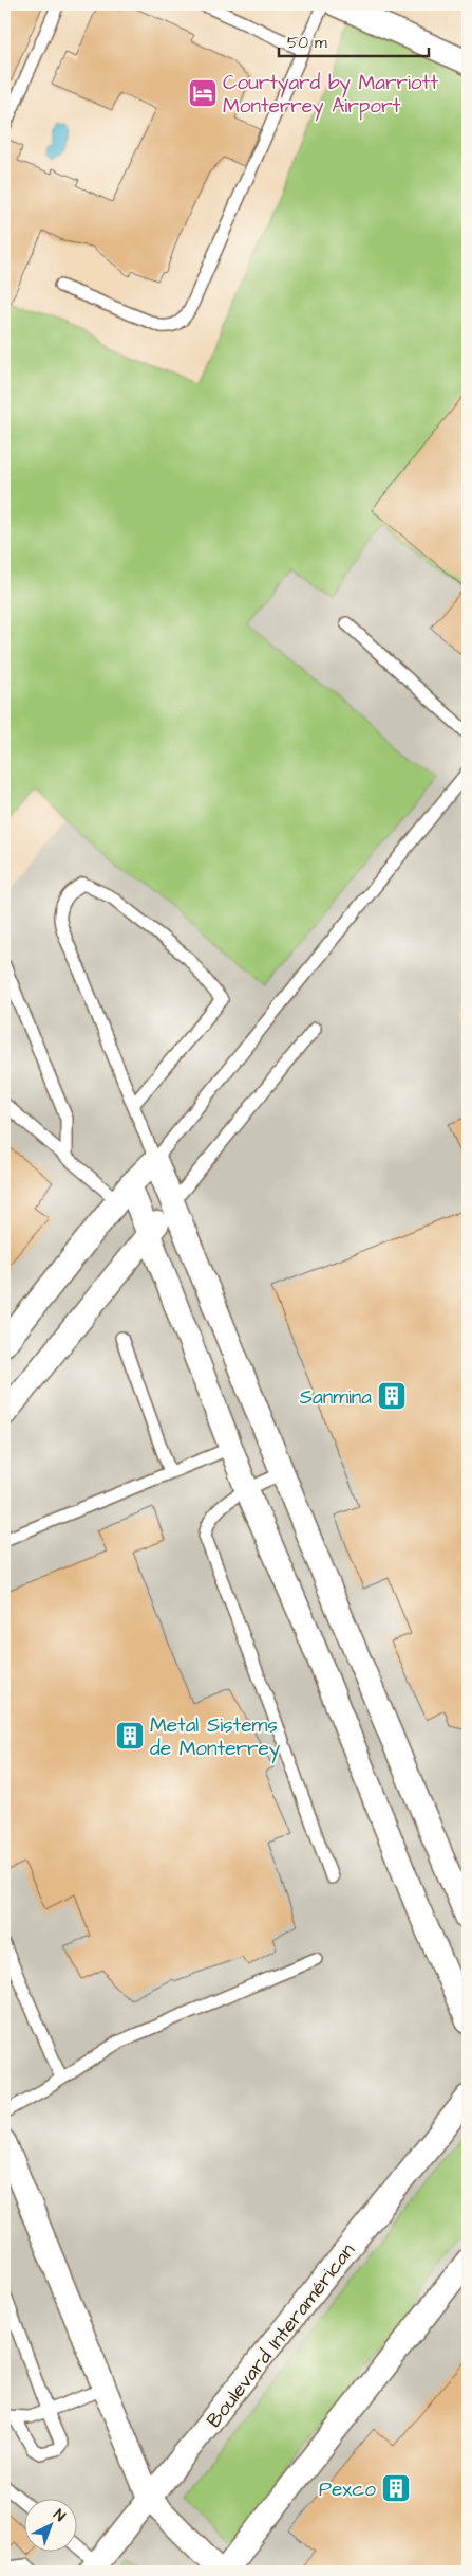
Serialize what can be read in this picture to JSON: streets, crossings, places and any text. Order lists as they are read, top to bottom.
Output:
{
  "streets": {
    "street": ["Boulevard Interamérican"]
  },
  "places": {
    "hotel": ["Courtyard by Marriott Monterrey Airport"],
    "building": ["Sanmina", "Metal Sistems de Monterrey", "Pexco"]
  },
  "scale_bar": "50 m",
  "north": "top right"
}
